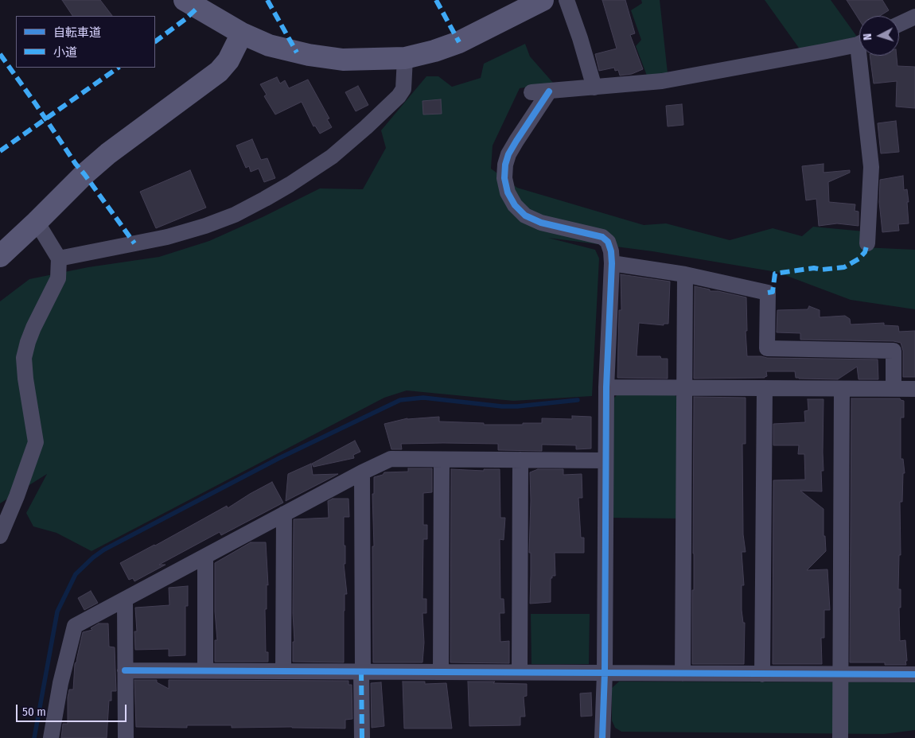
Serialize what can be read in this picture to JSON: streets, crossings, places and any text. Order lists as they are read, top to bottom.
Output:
{
  "legend": ["自転車道", "小道"],
  "scale_bar": "50 m",
  "north": "left"
}
